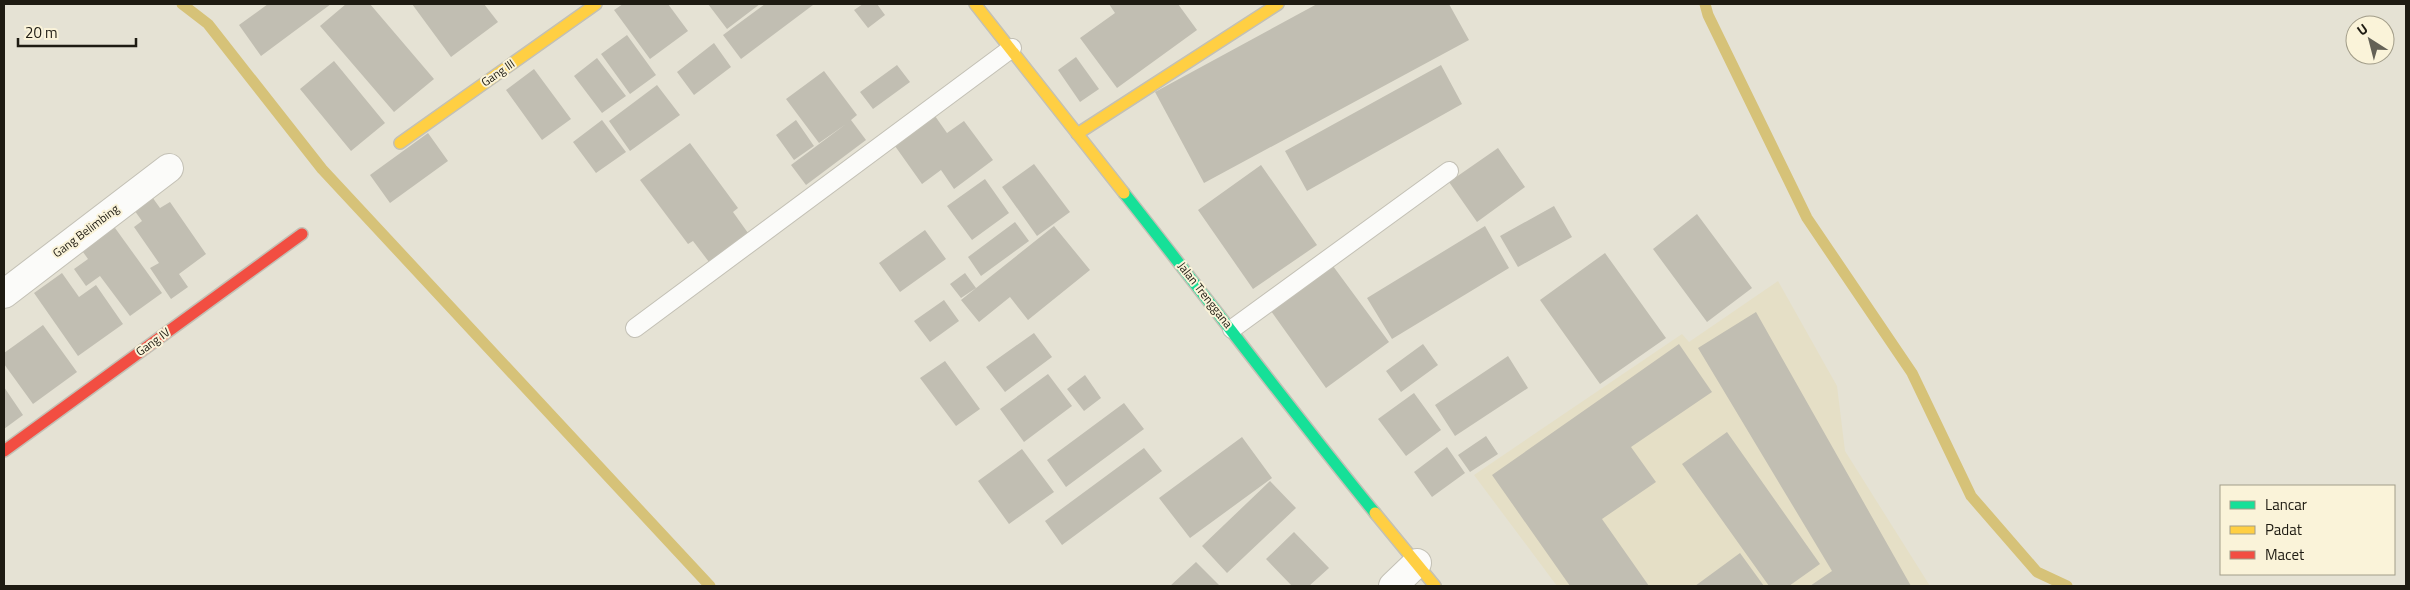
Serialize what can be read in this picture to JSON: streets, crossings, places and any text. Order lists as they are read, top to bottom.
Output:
{
  "streets": {
    "street": [
      "Gang III",
      "Gang Belimbing",
      "Jalan Trenggana",
      "Gang IV"
    ]
  },
  "legend": ["Lancar", "Padat", "Macet"],
  "scale_bar": "20 m",
  "north": "top left"
}
